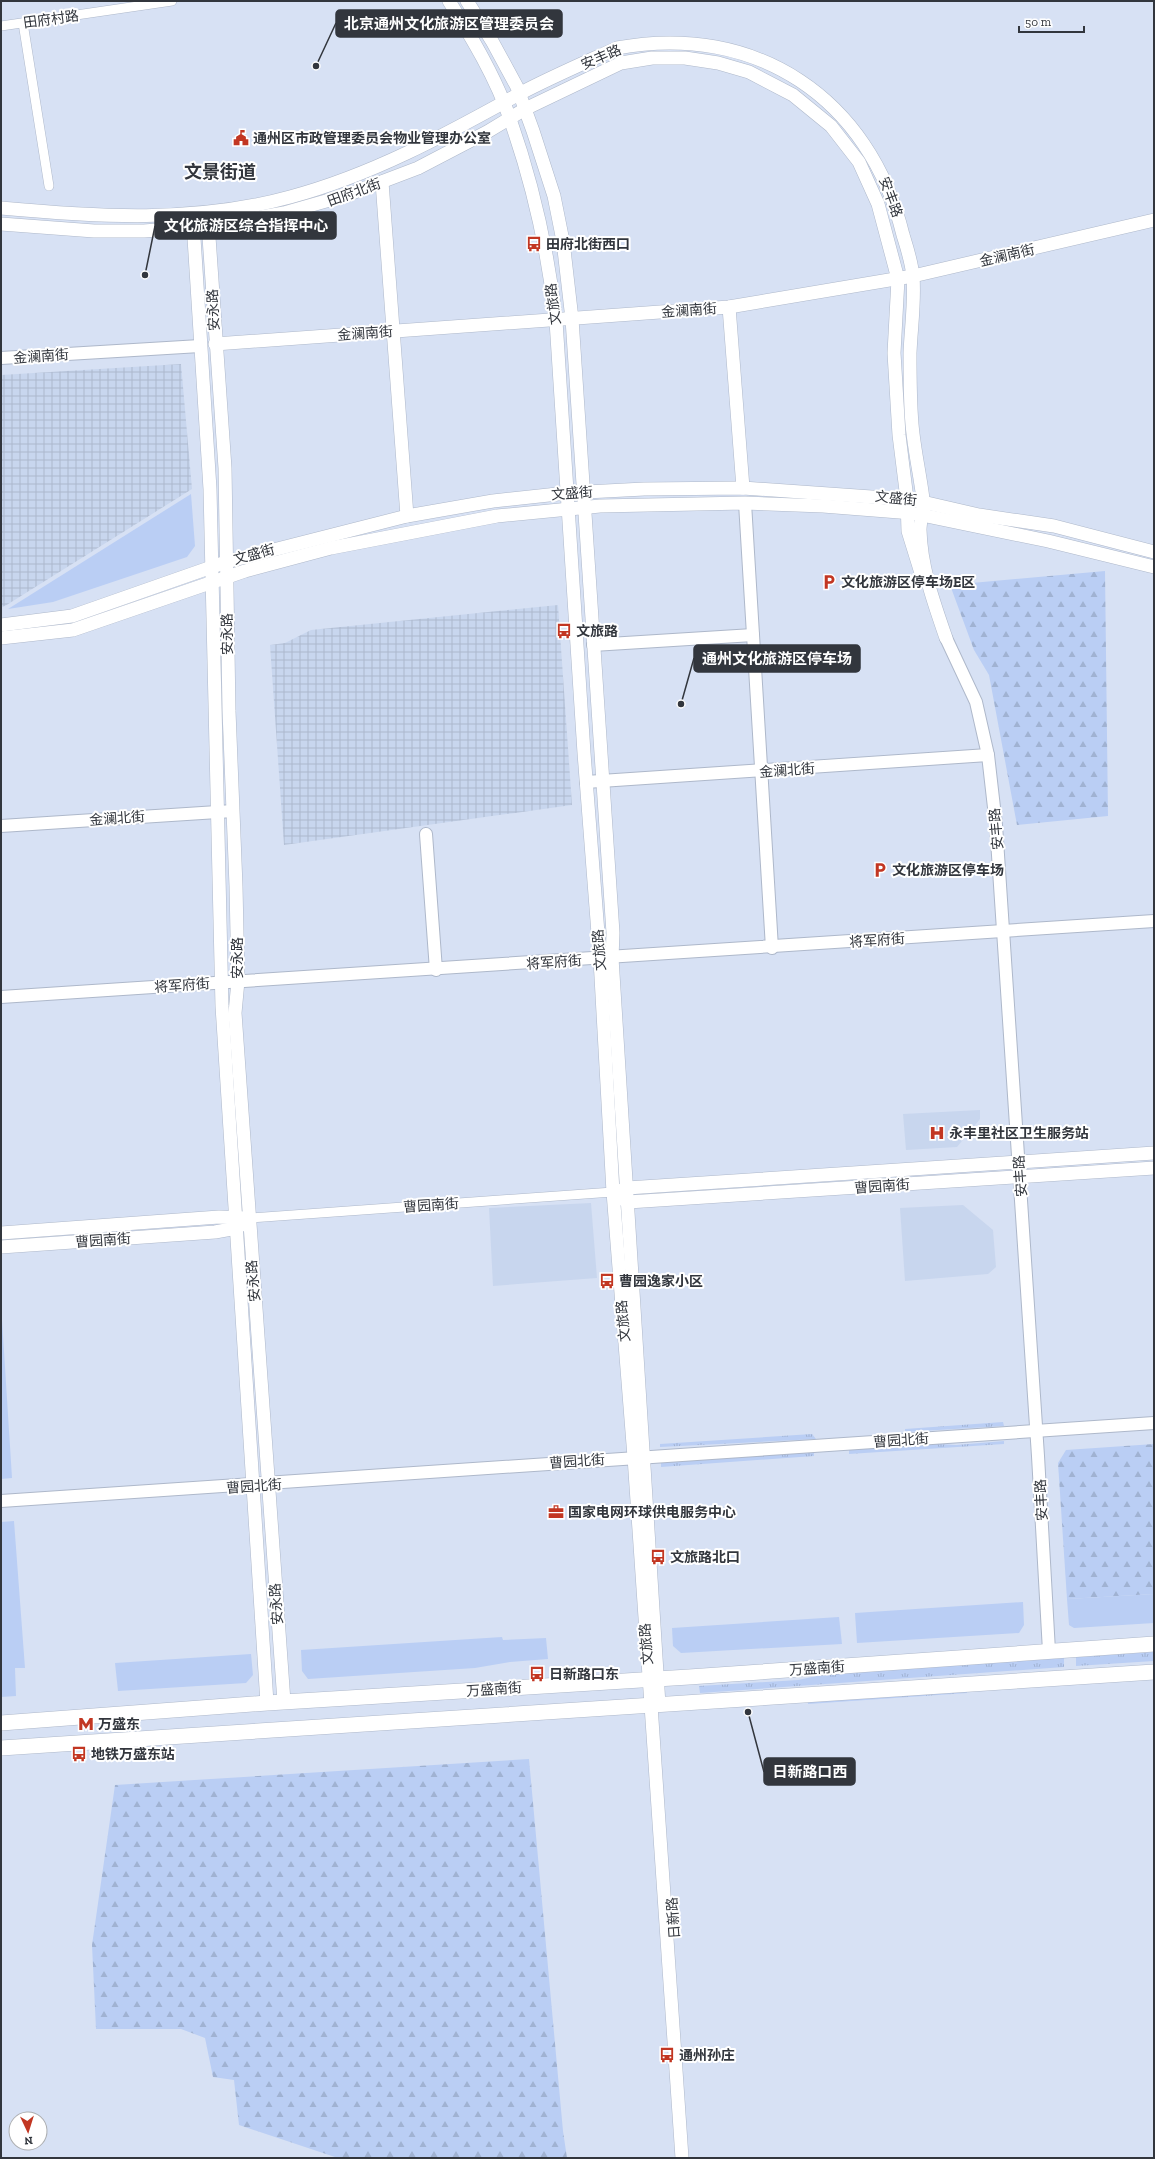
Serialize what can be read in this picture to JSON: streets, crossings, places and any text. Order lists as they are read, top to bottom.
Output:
{
  "streets": {
    "main road": [
      "安丰路",
      "田府北街",
      "金澜南街",
      "文旅路",
      "安永路",
      "文盛街",
      "曹园南街",
      "万盛南街",
      "日新路"
    ],
    "street": [
      "田府村路",
      "金澜北街",
      "将军府街",
      "曹园北街"
    ]
  },
  "crossings": [
    ["安丰路", "田府北街"],
    ["安丰路", "金澜南街"],
    ["安丰路", "文旅路"],
    ["安丰路", "文盛街"],
    ["安丰路", "金澜北街"],
    ["安丰路", "将军府街"],
    ["安丰路", "曹园南街"],
    ["安丰路", "曹园北街"],
    ["安丰路", "万盛南街"],
    ["田府北街", "文旅路"],
    ["田府北街", "安永路"],
    ["金澜南街", "文旅路"],
    ["金澜南街", "安永路"],
    ["文旅路", "文盛街"],
    ["文旅路", "金澜北街"],
    ["文旅路", "将军府街"],
    ["文旅路", "曹园南街"],
    ["文旅路", "曹园北街"],
    ["文旅路", "万盛南街"],
    ["文旅路", "日新路"],
    ["安永路", "文盛街"],
    ["安永路", "金澜北街"],
    ["安永路", "将军府街"],
    ["安永路", "曹园南街"],
    ["安永路", "曹园北街"],
    ["安永路", "万盛南街"],
    ["万盛南街", "日新路"]
  ],
  "districts": ["文景街道"],
  "places": {
    "other": [
      "北京通州文化旅游区管理委员会",
      "文化旅游区综合指挥中心",
      "通州文化旅游区停车场",
      "日新路口西"
    ],
    "public building": ["通州区市政管理委员会物业管理办公室"],
    "bus stop": [
      "田府北街西口",
      "文旅路",
      "曹园逸家小区",
      "文旅路北口",
      "日新路口东",
      "地铁万盛东站",
      "通州孙庄"
    ],
    "parking": ["文化旅游区停车场E区", "文化旅游区停车场"],
    "hospital": ["永丰里社区卫生服务站"],
    "office": ["国家电网环球供电服务中心"],
    "metro station": ["万盛东"]
  },
  "scale_bar": "50 m",
  "north": "bottom"
}
